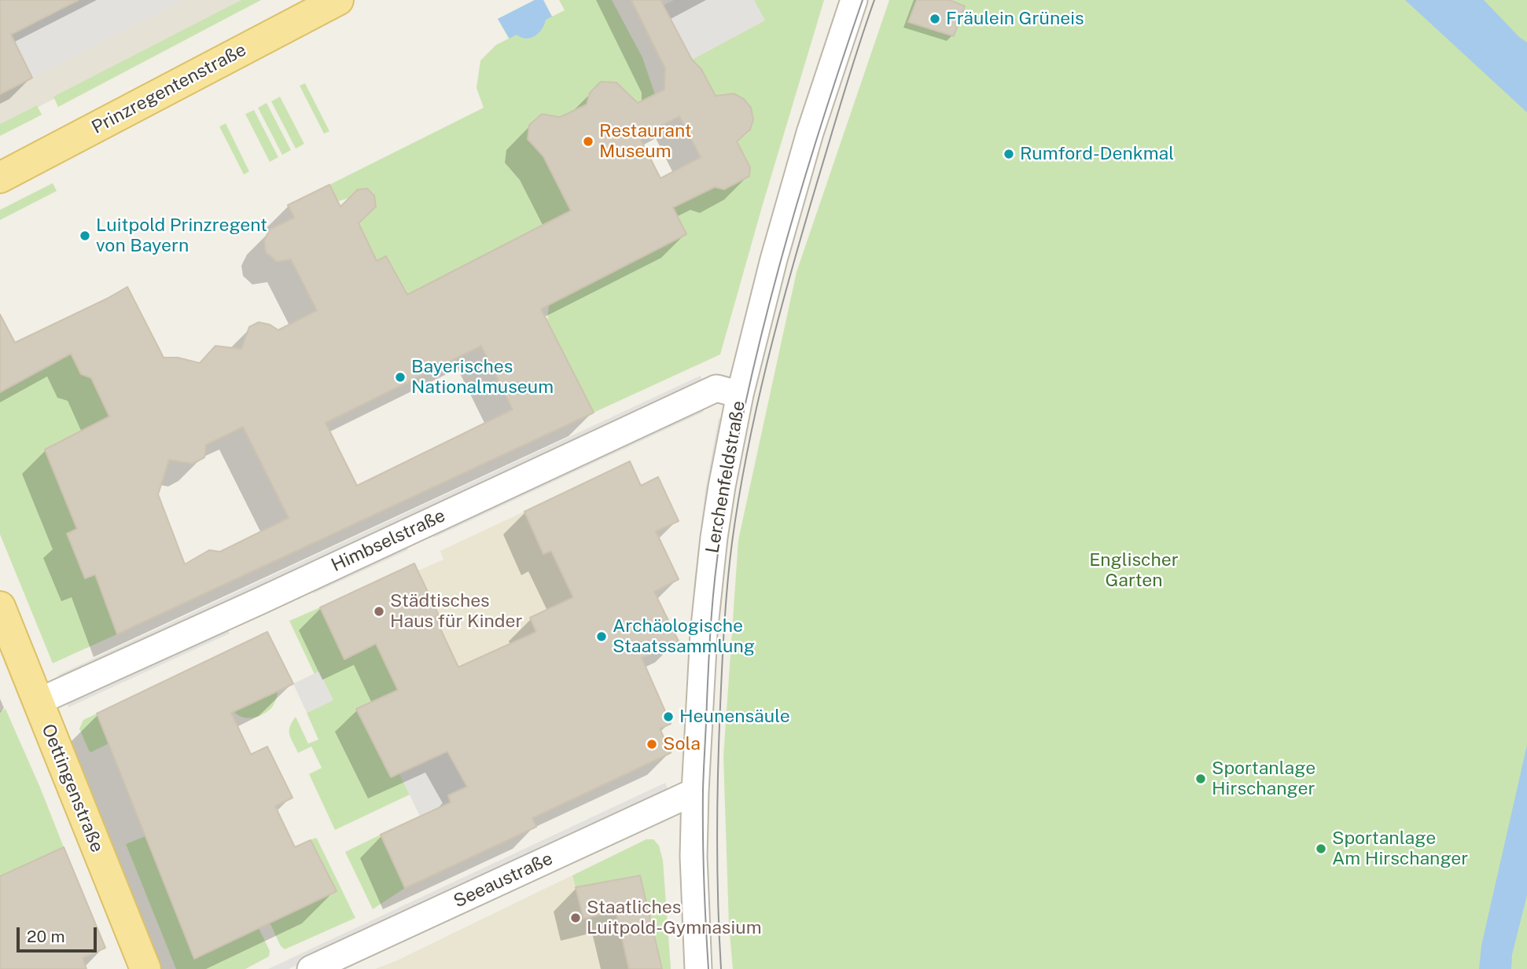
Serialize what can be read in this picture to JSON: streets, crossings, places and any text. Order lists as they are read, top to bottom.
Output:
{
  "streets": {
    "main road": ["Prinzregentenstraße", "Oettingenstraße"],
    "street": ["Lerchenfeldstraße", "Himbselstraße", "Seeaustraße"]
  },
  "crossings": [
    ["Lerchenfeldstraße", "Himbselstraße"],
    ["Lerchenfeldstraße", "Seeaustraße"],
    ["Himbselstraße", "Oettingenstraße"]
  ],
  "parks": ["Englischer Garten"],
  "places": [
    "Fräulein Grüneis",
    "Restaurant Museum",
    "Rumford-Denkmal",
    "Luitpold Prinzregent von Bayern",
    "Bayerisches Nationalmuseum",
    "Städtisches Haus für Kinder",
    "Archäologische Staatssammlung",
    "Heunensäule",
    "Sola",
    "Sportanlage Hirschanger",
    "Sportanlage Am Hirschanger",
    "Staatliches Luitpold-Gymnasium"
  ],
  "scale_bar": "20 m"
}
